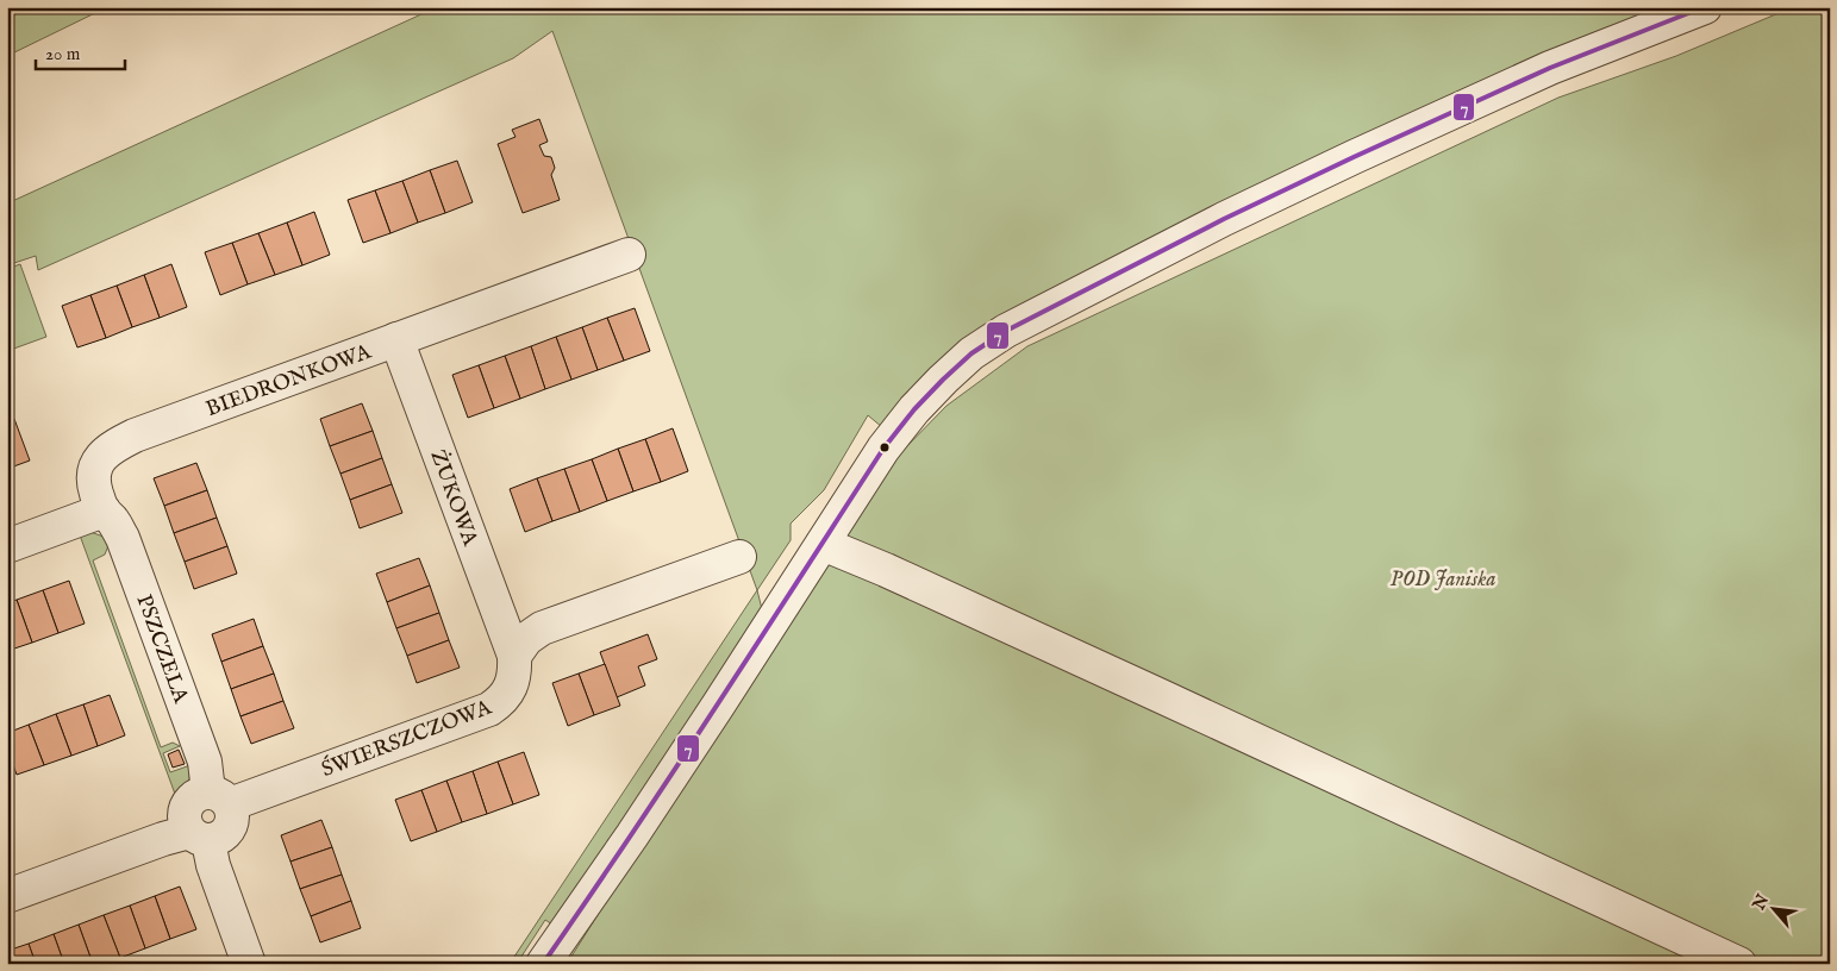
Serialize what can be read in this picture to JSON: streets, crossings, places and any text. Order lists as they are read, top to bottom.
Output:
{
  "streets": {
    "street": [
      "BIEDRONKOWA",
      "ŻUKOWA",
      "PSZCZELA",
      "ŚWIERSZCZOWA"
    ]
  },
  "crossings": [
    ["BIEDRONKOWA", "ŻUKOWA"],
    ["BIEDRONKOWA", "PSZCZELA"],
    ["ŻUKOWA", "ŚWIERSZCZOWA"],
    ["PSZCZELA", "ŚWIERSZCZOWA"]
  ],
  "parks": ["POD Janiska"],
  "lines": ["transit line 7"],
  "scale_bar": "20 m",
  "north": "top left"
}
